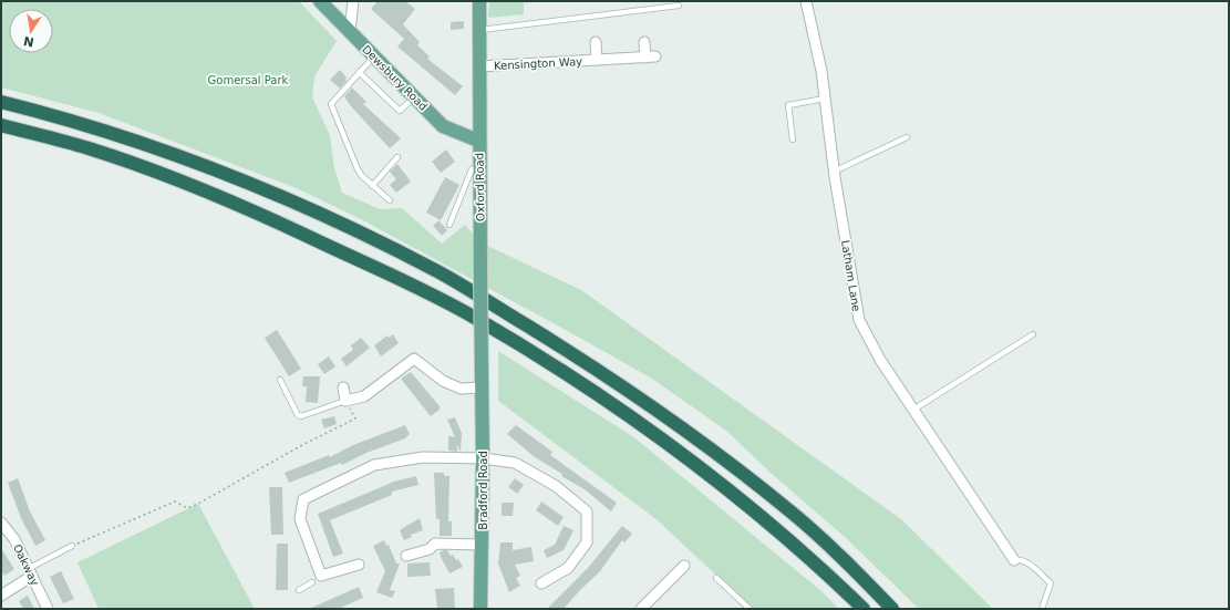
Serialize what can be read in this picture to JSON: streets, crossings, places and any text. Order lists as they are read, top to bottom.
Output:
{
  "streets": {
    "main road": ["Dewsbury Road", "Oxford Road", "Bradford Road"],
    "street": ["Kensington Way", "Latham Lane", "Oakway"]
  },
  "crossings": [
    ["Kensington Way", "Oxford Road"],
    ["Dewsbury Road", "Oxford Road"],
    ["Oxford Road", "Bradford Road"]
  ],
  "parks": ["Gomersal Park"],
  "north": "bottom"
}
